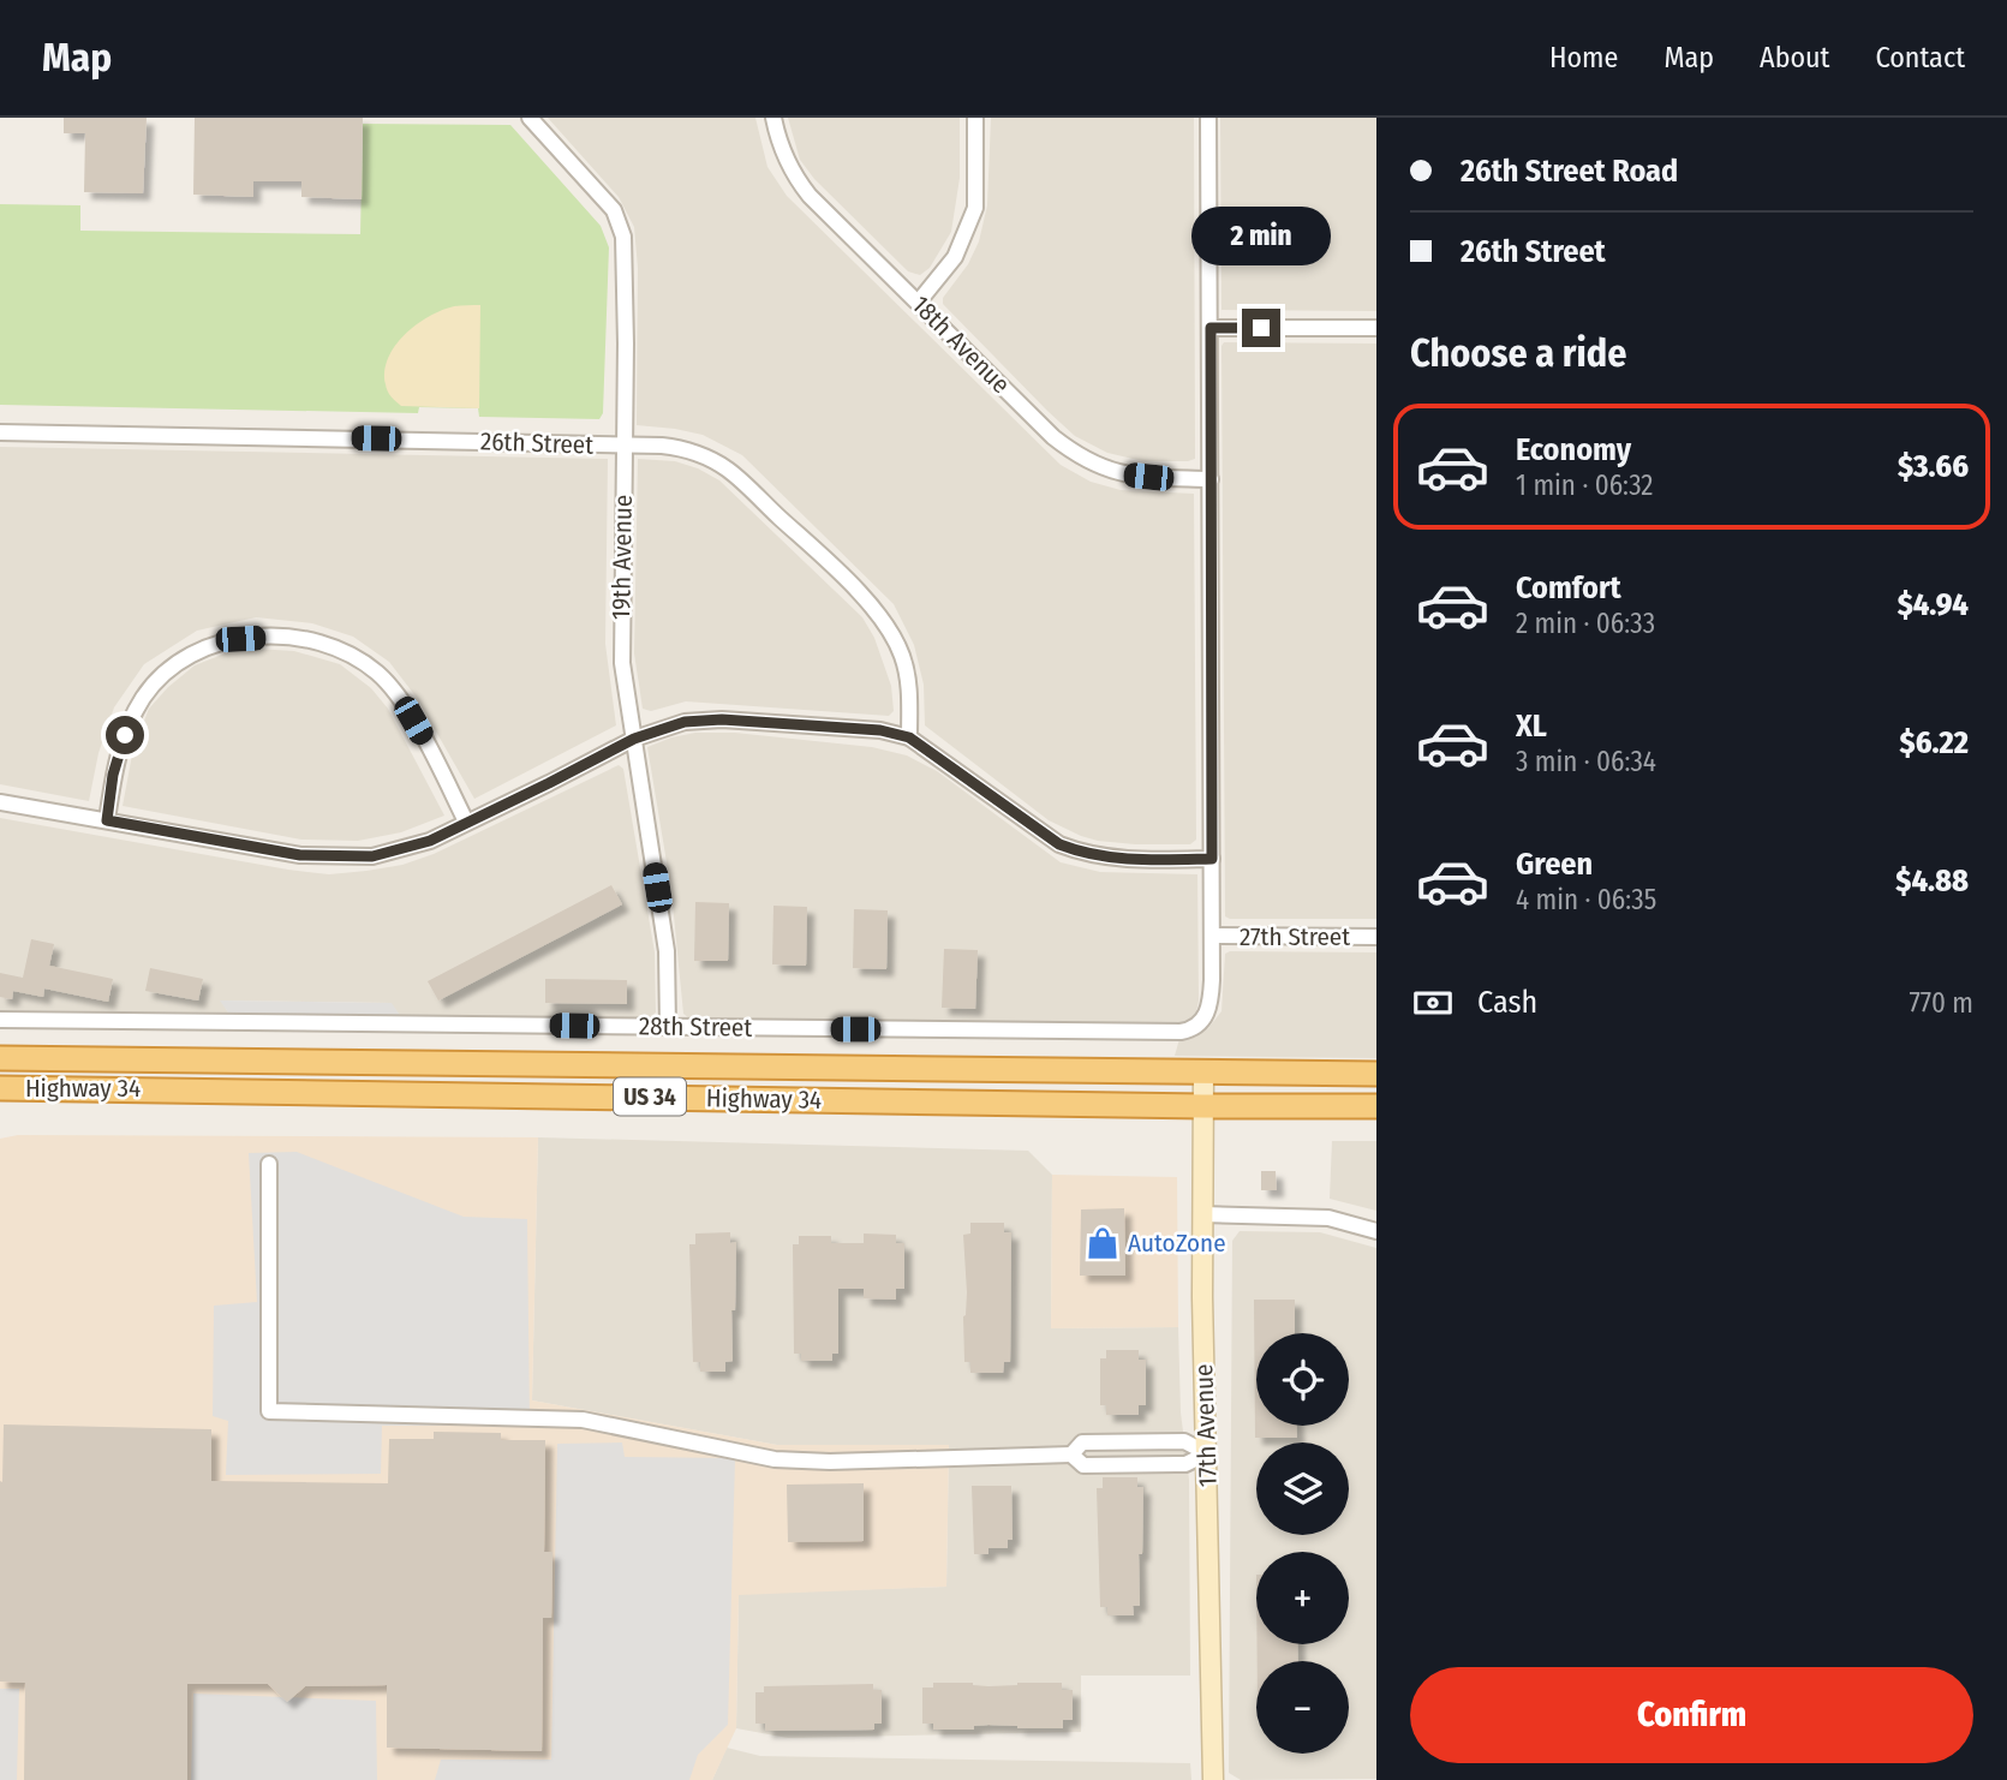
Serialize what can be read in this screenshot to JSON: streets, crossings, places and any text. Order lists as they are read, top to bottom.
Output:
{
  "streets": {
    "highway": ["Highway 34", "US 34"],
    "main road": ["17th Avenue"],
    "street": [
      "18th Avenue",
      "26th Street",
      "19th Avenue",
      "27th Street",
      "28th Street"
    ]
  },
  "crossings": [
    ["26th Street", "19th Avenue"],
    ["19th Avenue", "28th Street"],
    ["27th Street", "28th Street"],
    ["Highway 34", "17th Avenue"]
  ],
  "places": {
    "shop": ["AutoZone"]
  },
  "page": {
    "header": "Map",
    "nav": [
      "Home",
      "Map",
      "About",
      "Contact"
    ],
    "banner": ["26th Street Road", "26th Street"],
    "bubble": "2 min",
    "heading": "Choose a ride",
    "list": [
      {
        "name": "Economy",
        "note": "1 min · 06:32",
        "value": "$3.66"
      },
      {
        "name": "Comfort",
        "note": "2 min · 06:33",
        "value": "$4.94"
      },
      {
        "name": "XL",
        "note": "3 min · 06:34",
        "value": "$6.22"
      },
      {
        "name": "Green",
        "note": "4 min · 06:35",
        "value": "$4.88"
      }
    ],
    "pay": ["Cash", "770 m"],
    "map_buttons": ["+", "−"],
    "buttons": "Confirm"
  }
}
